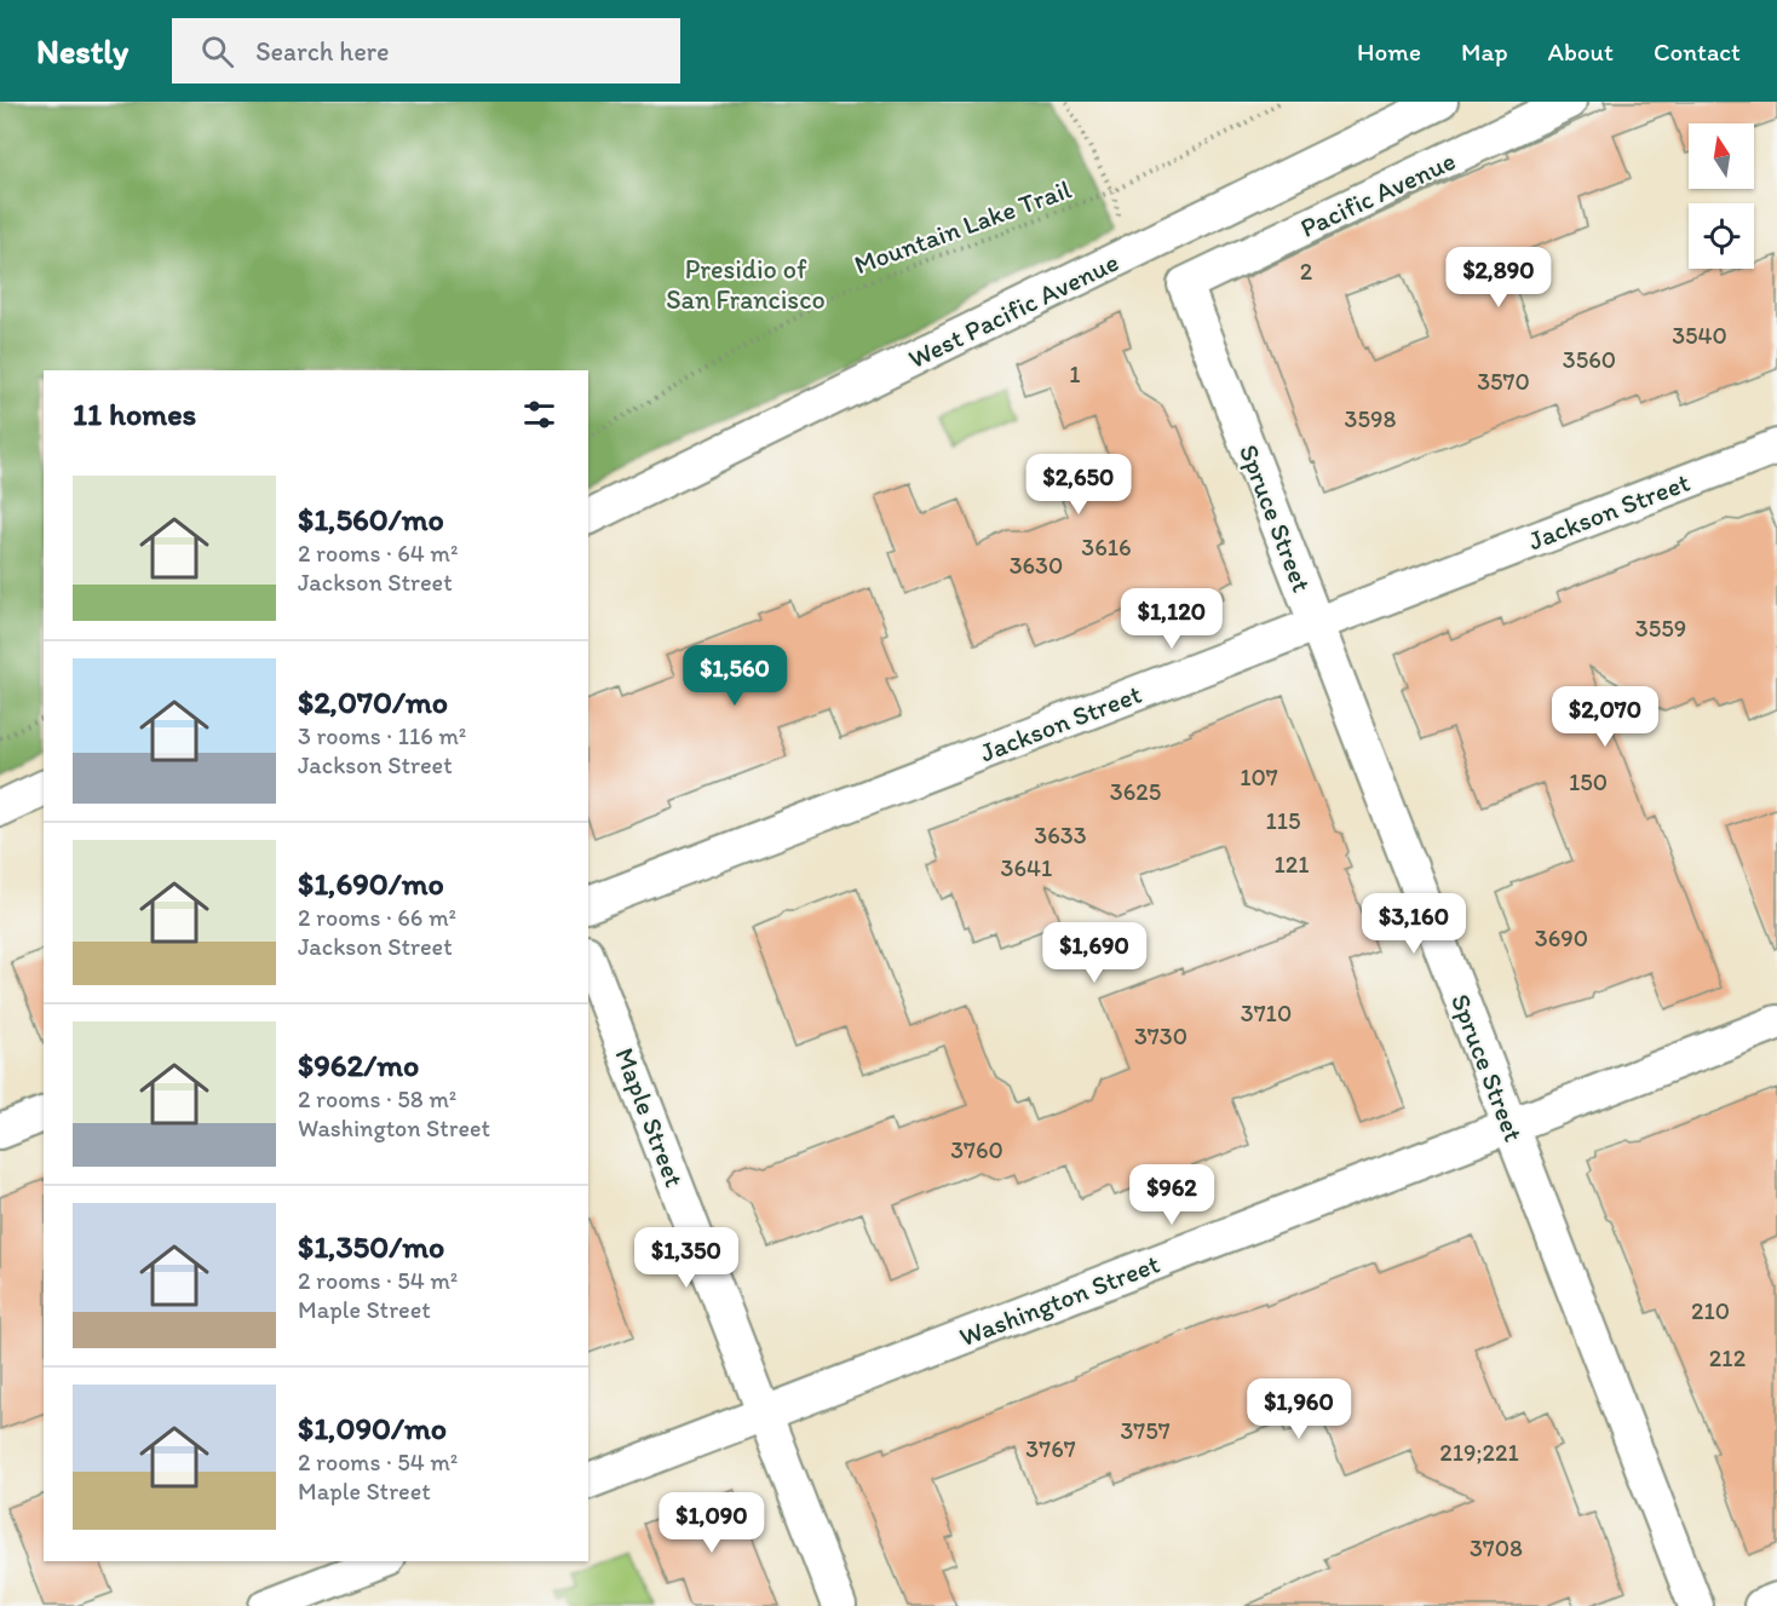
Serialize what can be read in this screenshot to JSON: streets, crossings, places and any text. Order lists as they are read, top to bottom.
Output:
{
  "streets": {
    "street": [
      "Pacific Avenue",
      "West Pacific Avenue",
      "Jackson Street",
      "Spruce Street",
      "Maple Street",
      "Washington Street"
    ],
    "path": ["Mountain Lake Trail"]
  },
  "crossings": [
    ["Pacific Avenue", "Spruce Street"],
    ["Jackson Street", "Spruce Street"],
    ["Spruce Street", "Washington Street"],
    ["Maple Street", "Washington Street"]
  ],
  "parks": ["Presidio of San Francisco"],
  "house_numbers": [
    "2",
    "3540",
    "3560",
    "1",
    "3570",
    "3598",
    "3616",
    "3630",
    "3559",
    "107",
    "150",
    "3625",
    "115",
    "3633",
    "121",
    "3641",
    "3690",
    "3710",
    "3730",
    "3760",
    "210",
    "212",
    "3757",
    "3767",
    "219;221",
    "3708"
  ],
  "north": "top",
  "page": {
    "header": "Nestly",
    "search": "Search here",
    "nav": [
      "Home",
      "Map",
      "About",
      "Contact"
    ],
    "price": [
      "$2,890",
      "$2,650",
      "$1,120",
      "$1,560",
      "$2,070",
      "$3,160",
      "$1,690",
      "$962",
      "$1,350",
      "$1,960",
      "$1,090"
    ],
    "heading": "11 homes",
    "list": [
      {
        "name": "$1,560/mo",
        "note": "2 rooms · 64 m² · Jackson Street"
      },
      {
        "name": "$2,070/mo",
        "note": "3 rooms · 116 m² · Jackson Street"
      },
      {
        "name": "$1,690/mo",
        "note": "2 rooms · 66 m² · Jackson Street"
      },
      {
        "name": "$962/mo",
        "note": "2 rooms · 58 m² · Washington Street"
      },
      {
        "name": "$1,350/mo",
        "note": "2 rooms · 54 m² · Maple Street"
      },
      {
        "name": "$1,090/mo",
        "note": "2 rooms · 54 m² · Maple Street"
      }
    ]
  }
}
